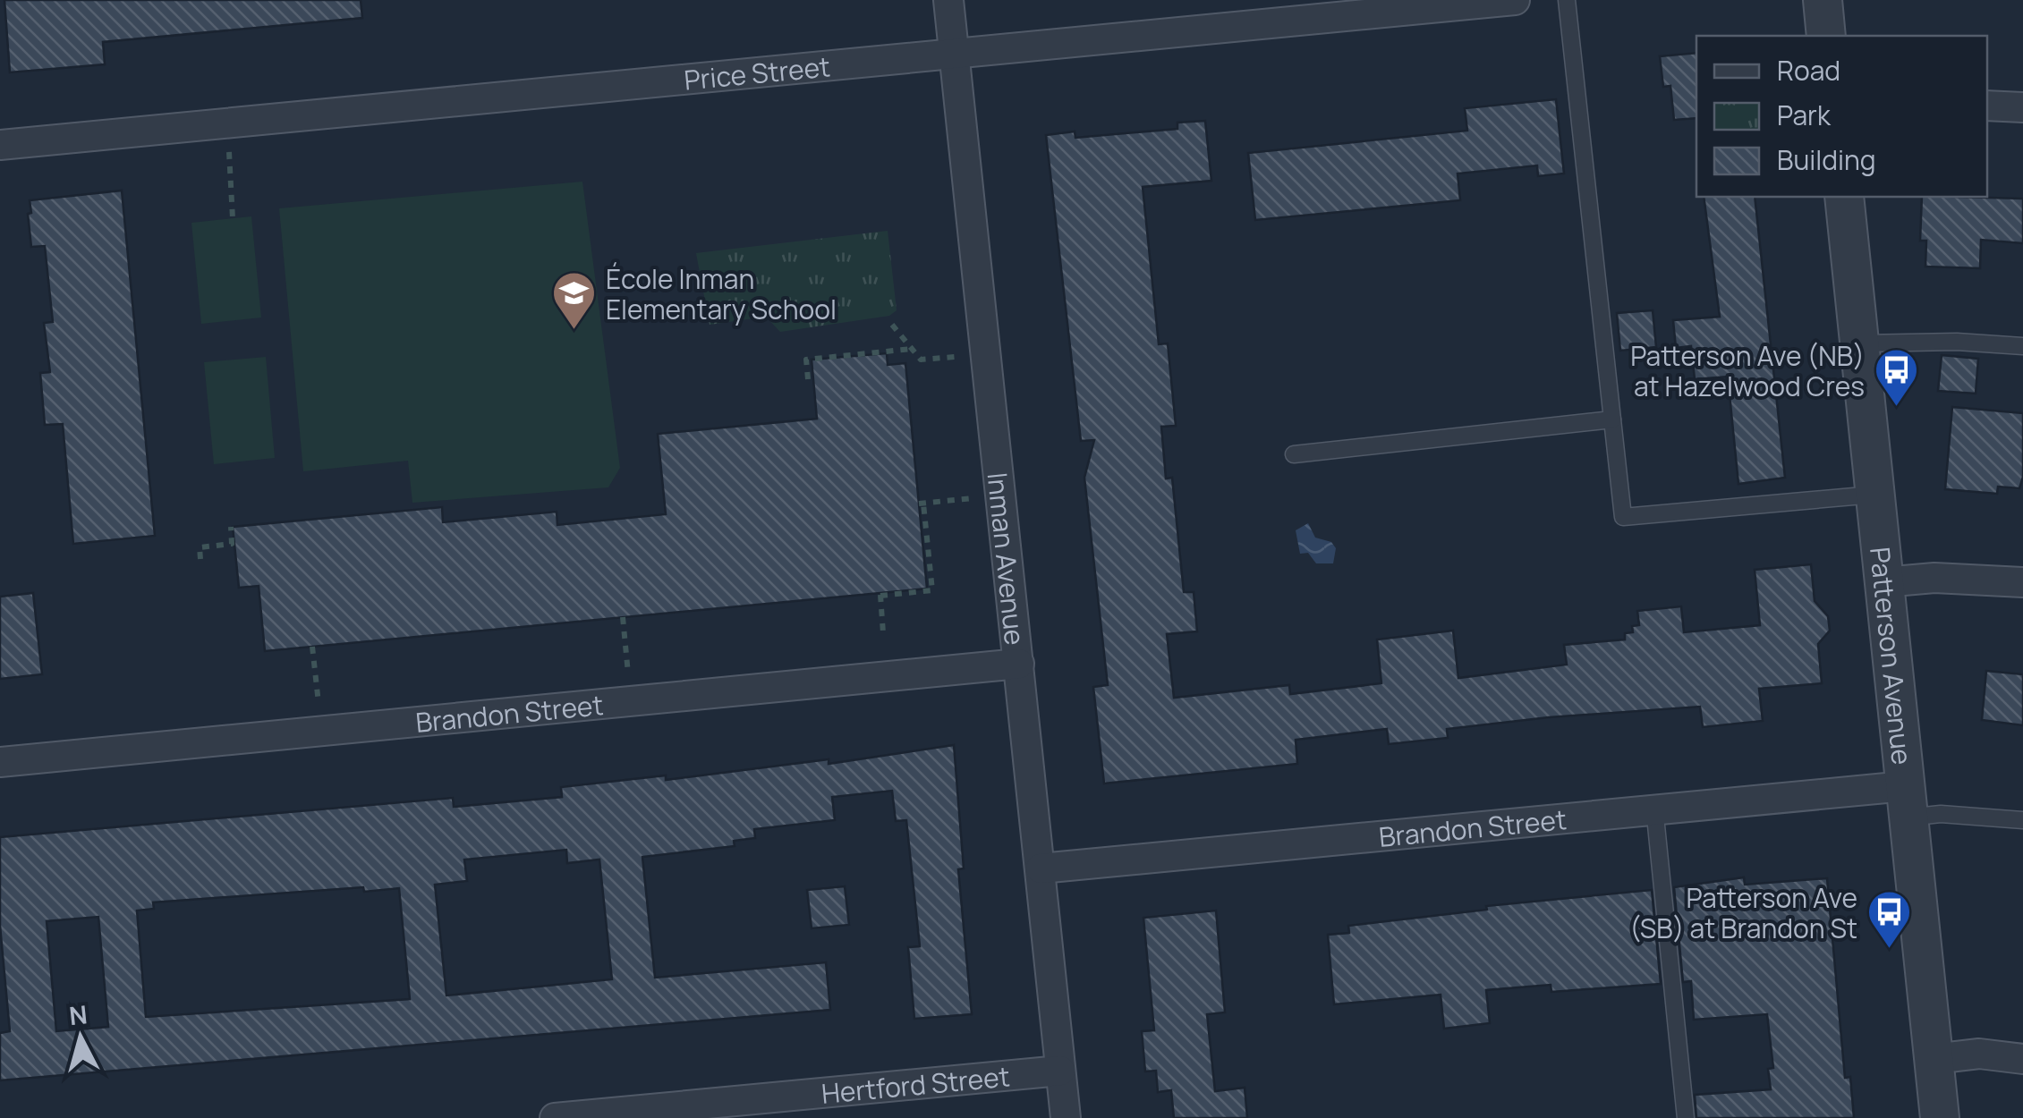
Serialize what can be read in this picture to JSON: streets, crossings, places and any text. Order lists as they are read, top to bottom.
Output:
{
  "streets": {
    "street": [
      "Price Street",
      "Inman Avenue",
      "Patterson Avenue",
      "Brandon Street",
      "Hertford Street"
    ]
  },
  "crossings": [
    ["Price Street", "Inman Avenue"],
    ["Inman Avenue", "Brandon Street"],
    ["Inman Avenue", "Hertford Street"],
    ["Patterson Avenue", "Brandon Street"]
  ],
  "places": {
    "school or university": ["École Inman Elementary School"],
    "bus stop": ["Patterson Ave (NB) at Hazelwood Cres", "Patterson Ave (SB) at Brandon St"]
  },
  "legend": ["Road", "Park", "Building"],
  "north": "top"
}
